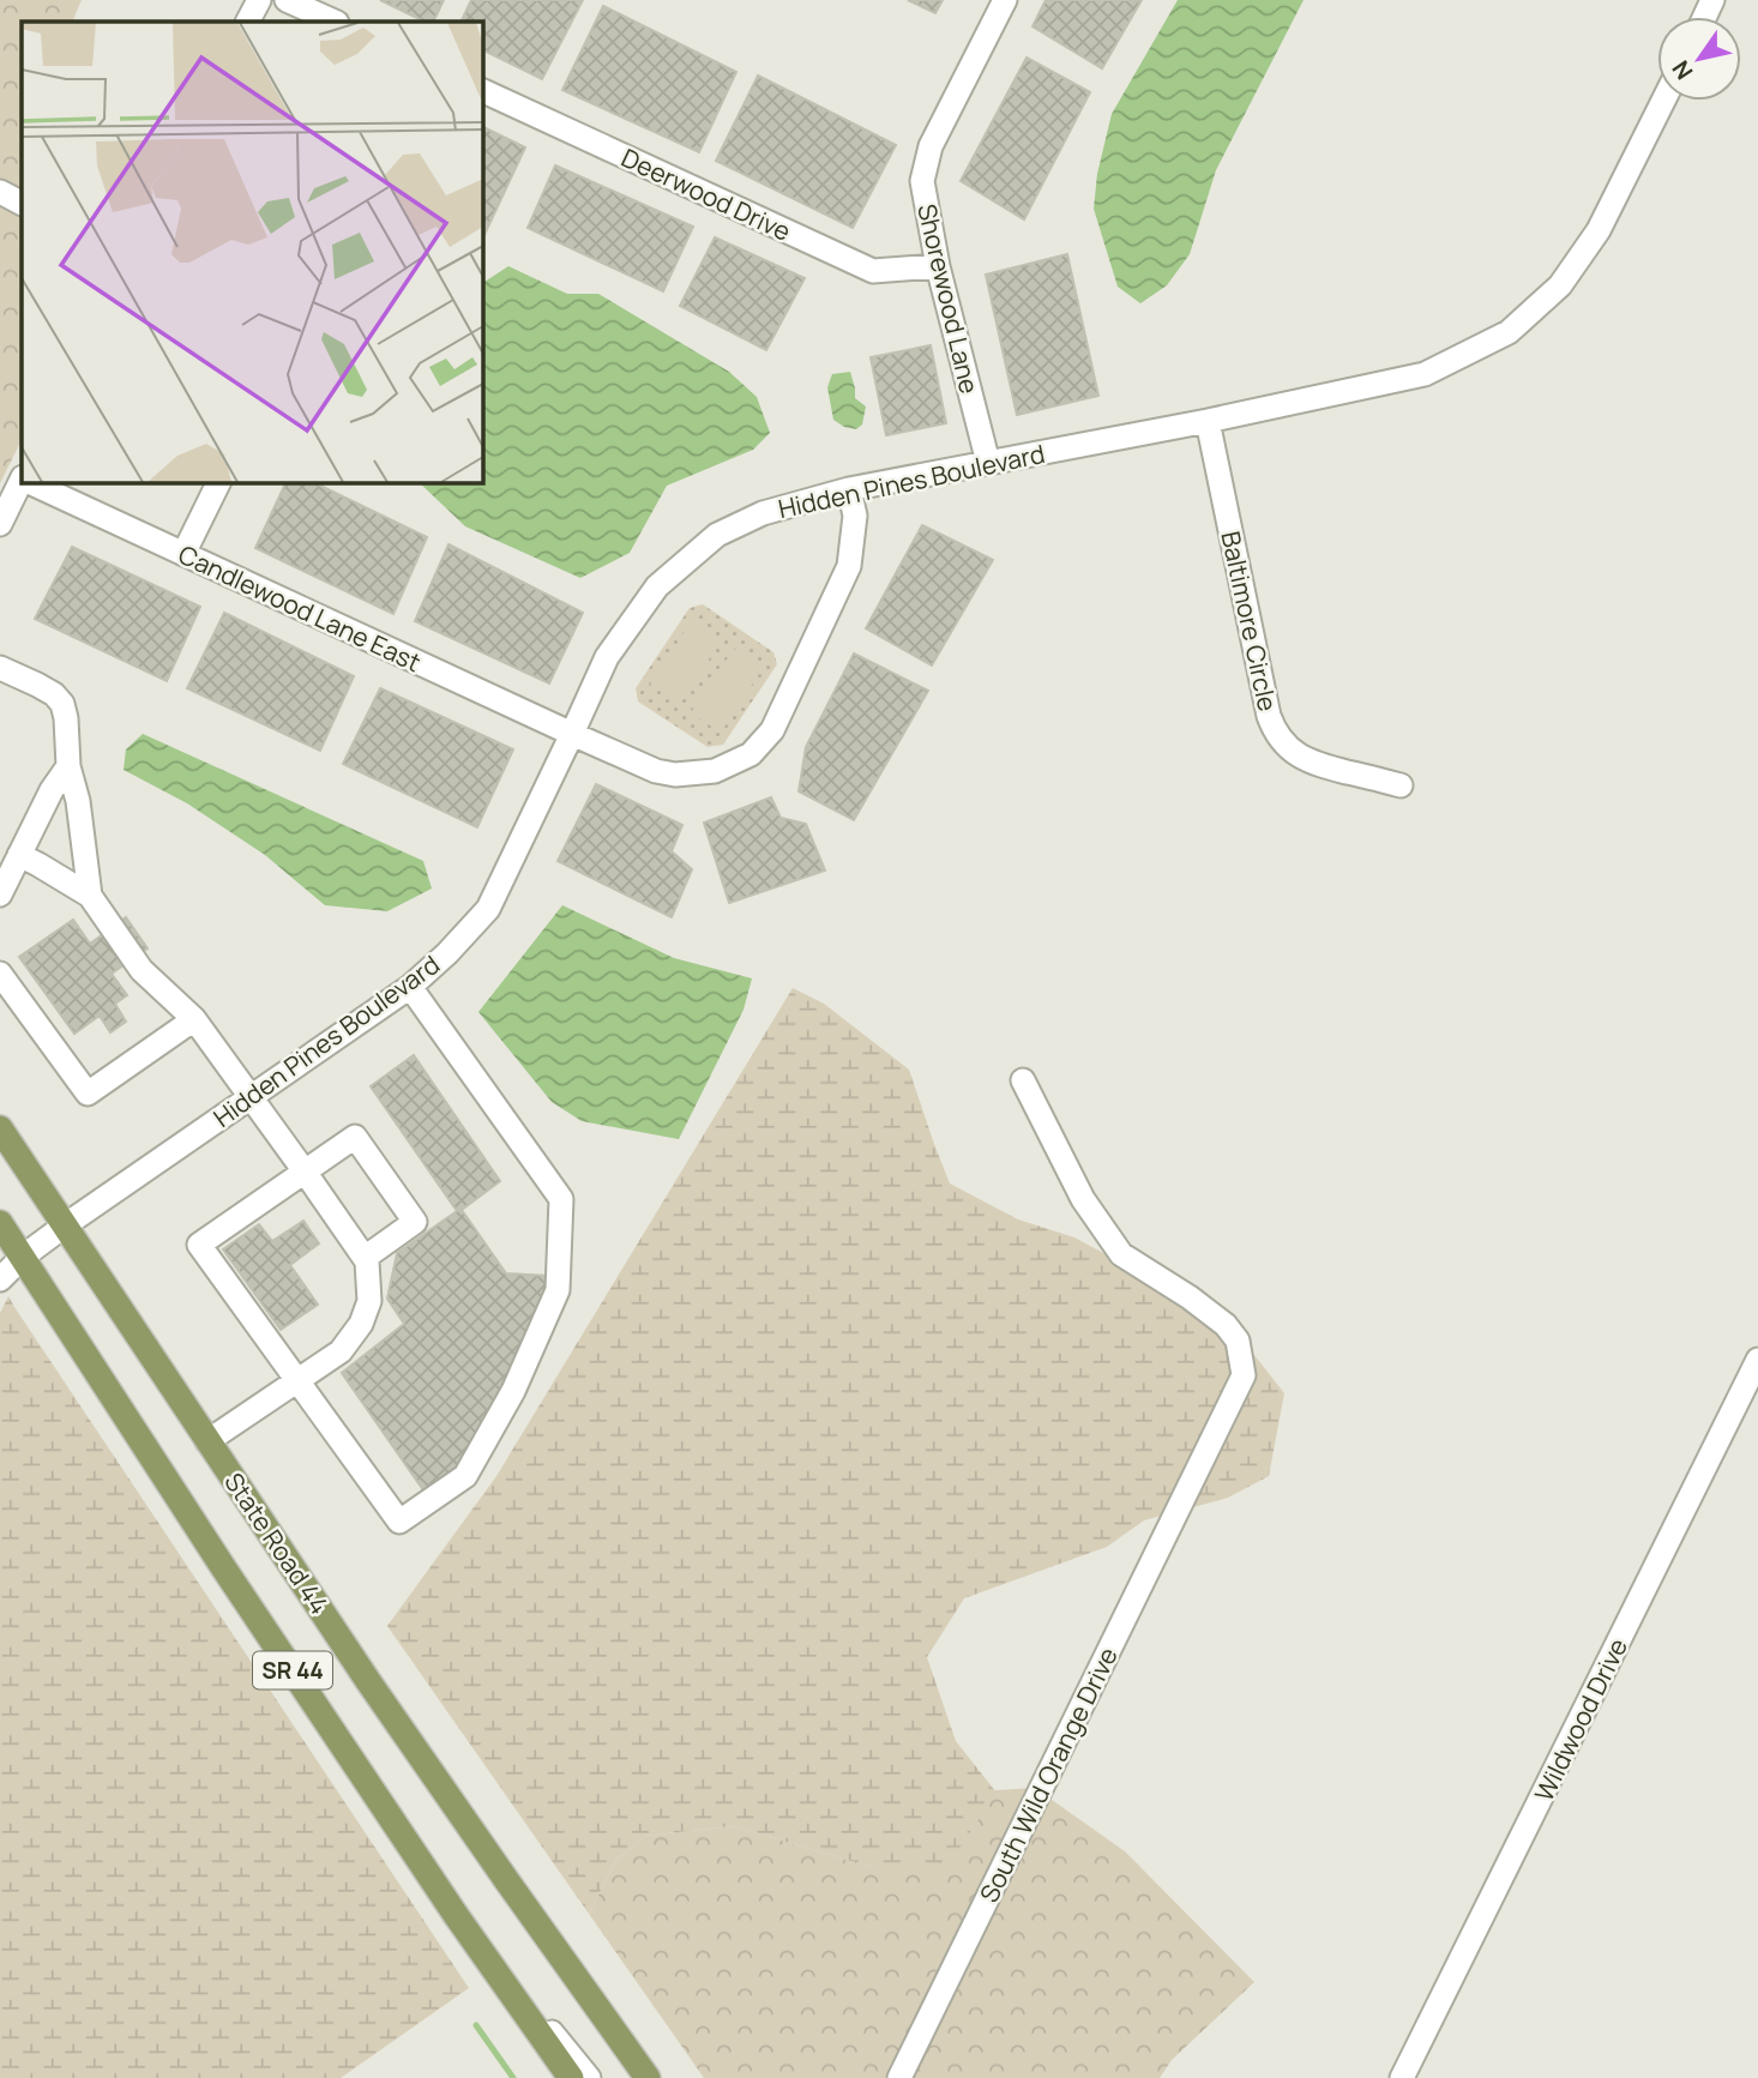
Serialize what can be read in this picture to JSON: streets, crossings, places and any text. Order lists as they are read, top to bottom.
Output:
{
  "streets": {
    "main road": ["State Road 44", "SR 44"],
    "street": [
      "Deerwood Drive",
      "Shorewood Lane",
      "Hidden Pines Boulevard",
      "Candlewood Lane East",
      "Baltimore Circle",
      "Wildwood Drive",
      "South Wild Orange Drive"
    ]
  },
  "crossings": [
    ["Deerwood Drive", "Shorewood Lane"],
    ["Shorewood Lane", "Hidden Pines Boulevard"],
    ["Hidden Pines Boulevard", "Candlewood Lane East"],
    ["Hidden Pines Boulevard", "Baltimore Circle"],
    ["Hidden Pines Boulevard", "State Road 44"],
    ["Hidden Pines Boulevard", "SR 44"]
  ],
  "north": "bottom left"
}
